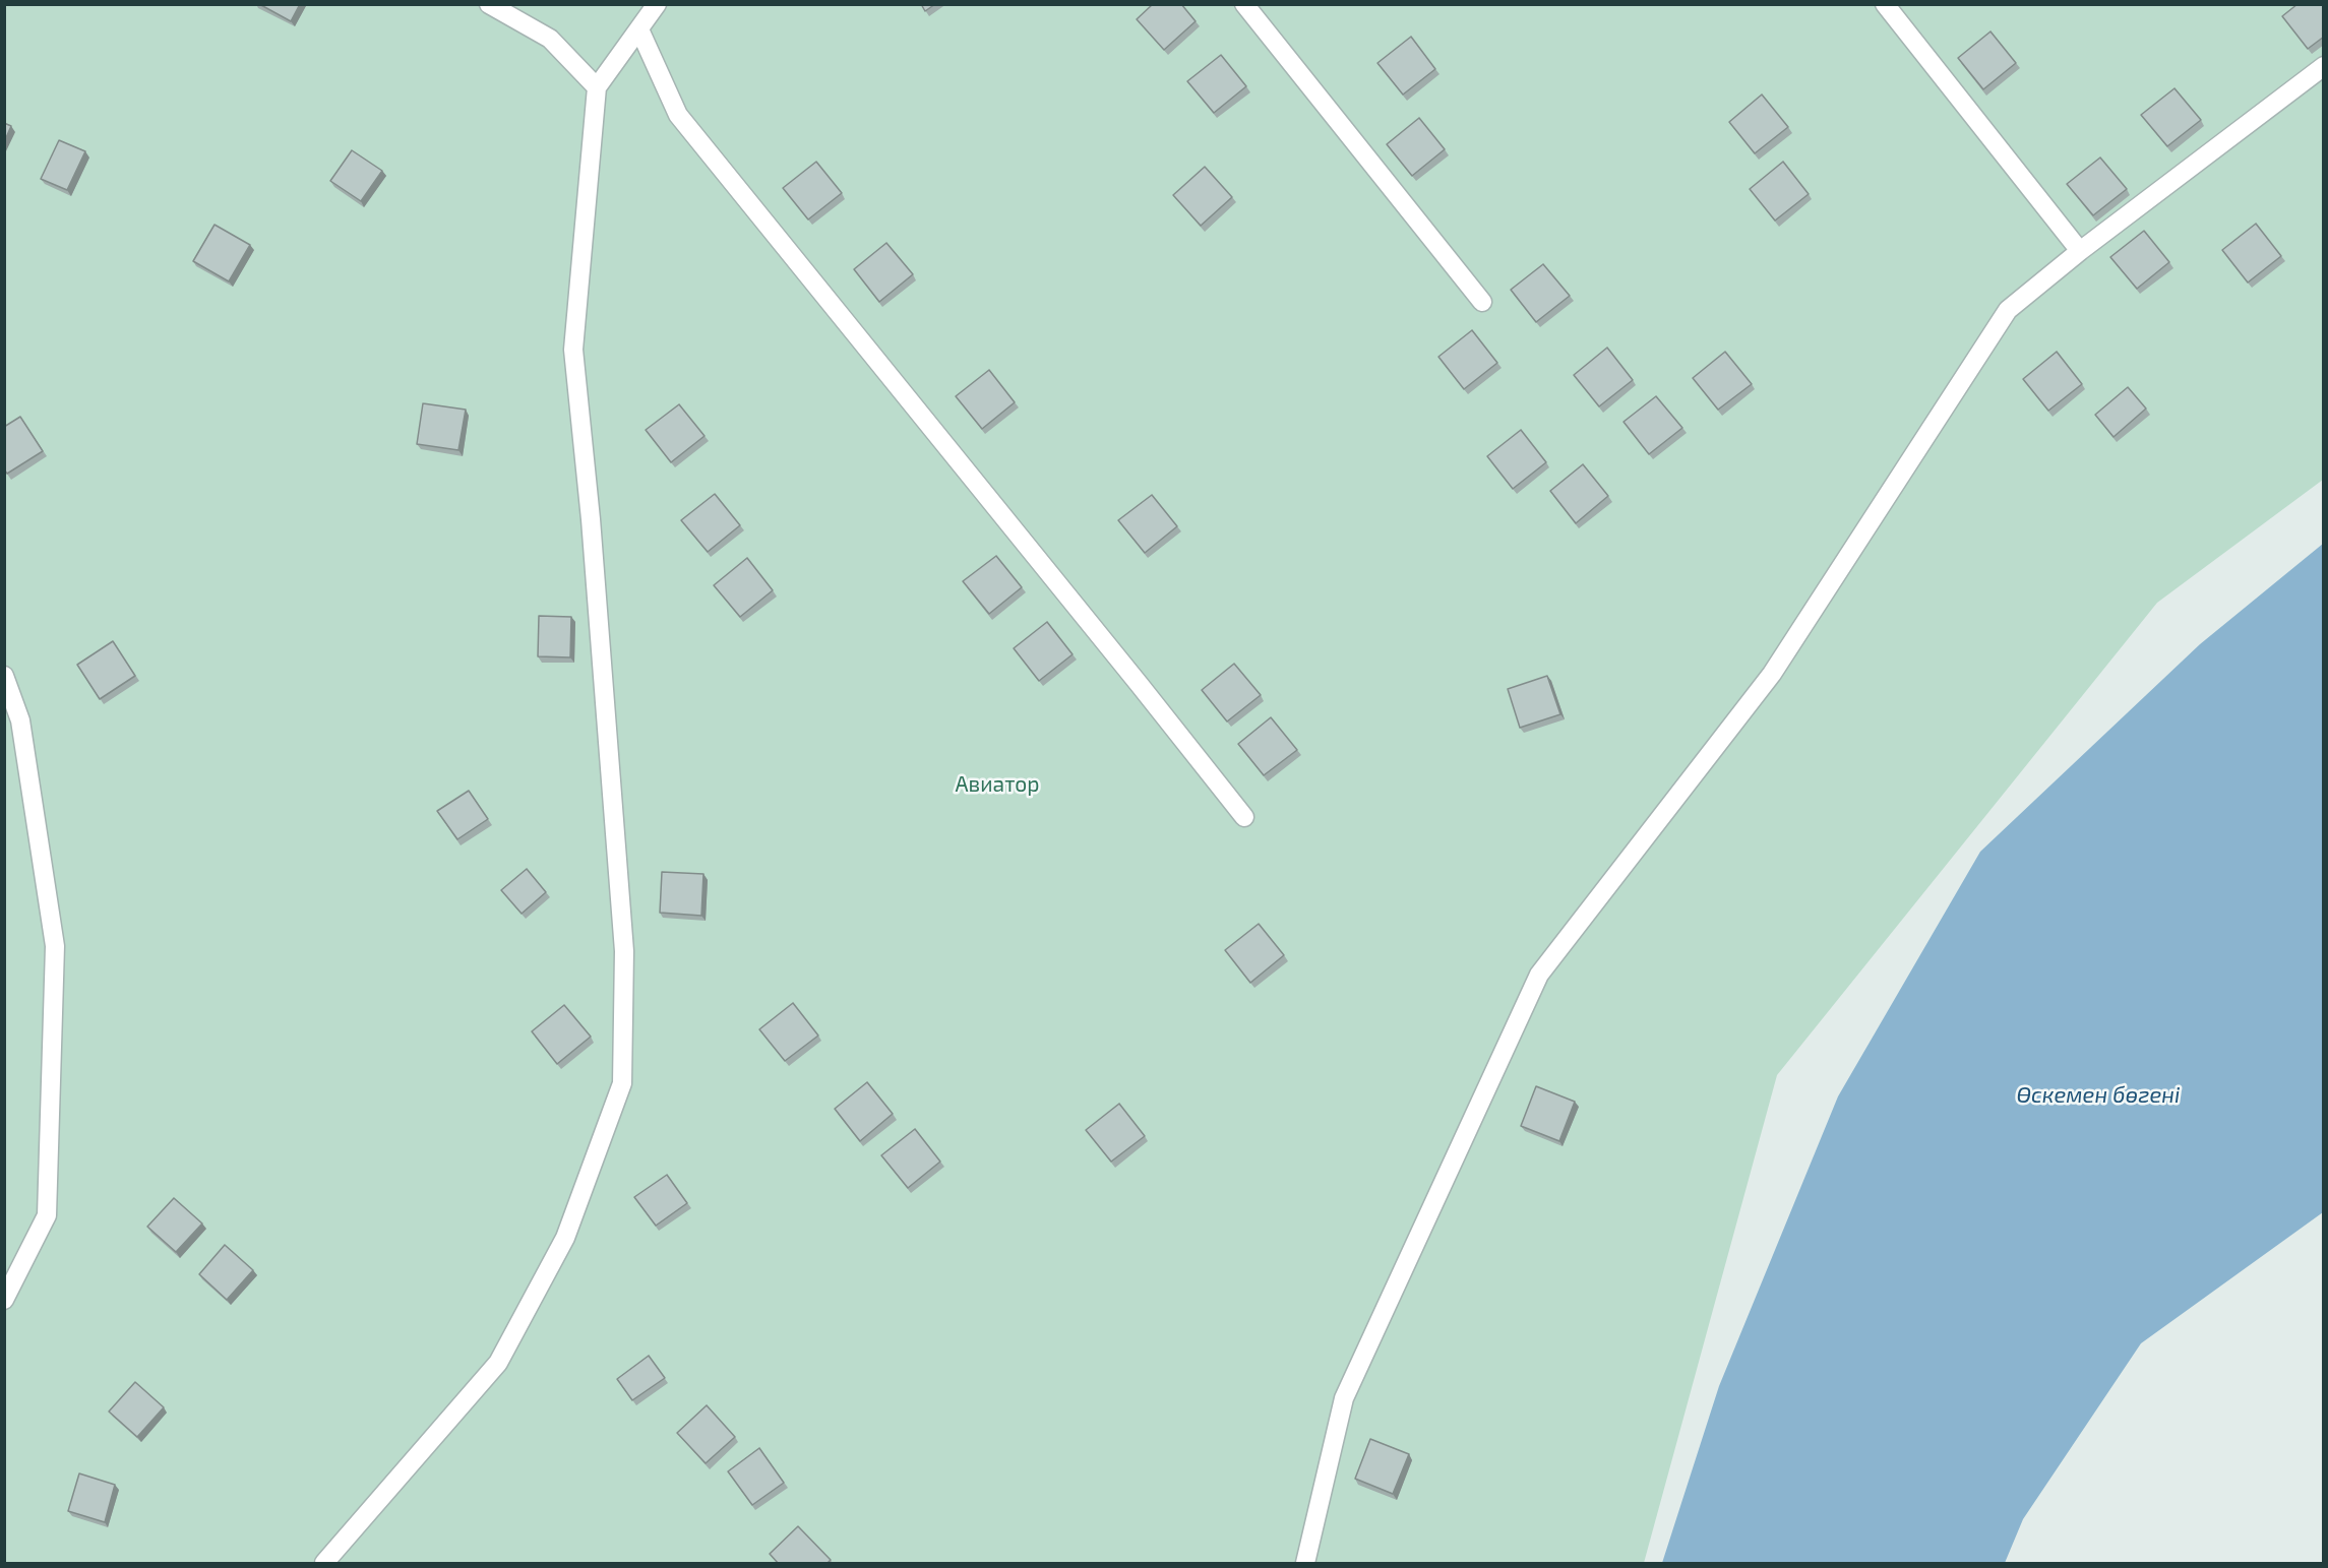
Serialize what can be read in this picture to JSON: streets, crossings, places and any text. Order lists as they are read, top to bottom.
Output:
{
  "water": ["Өскемен бөгені"],
  "parks": ["Авиатор"]
}
